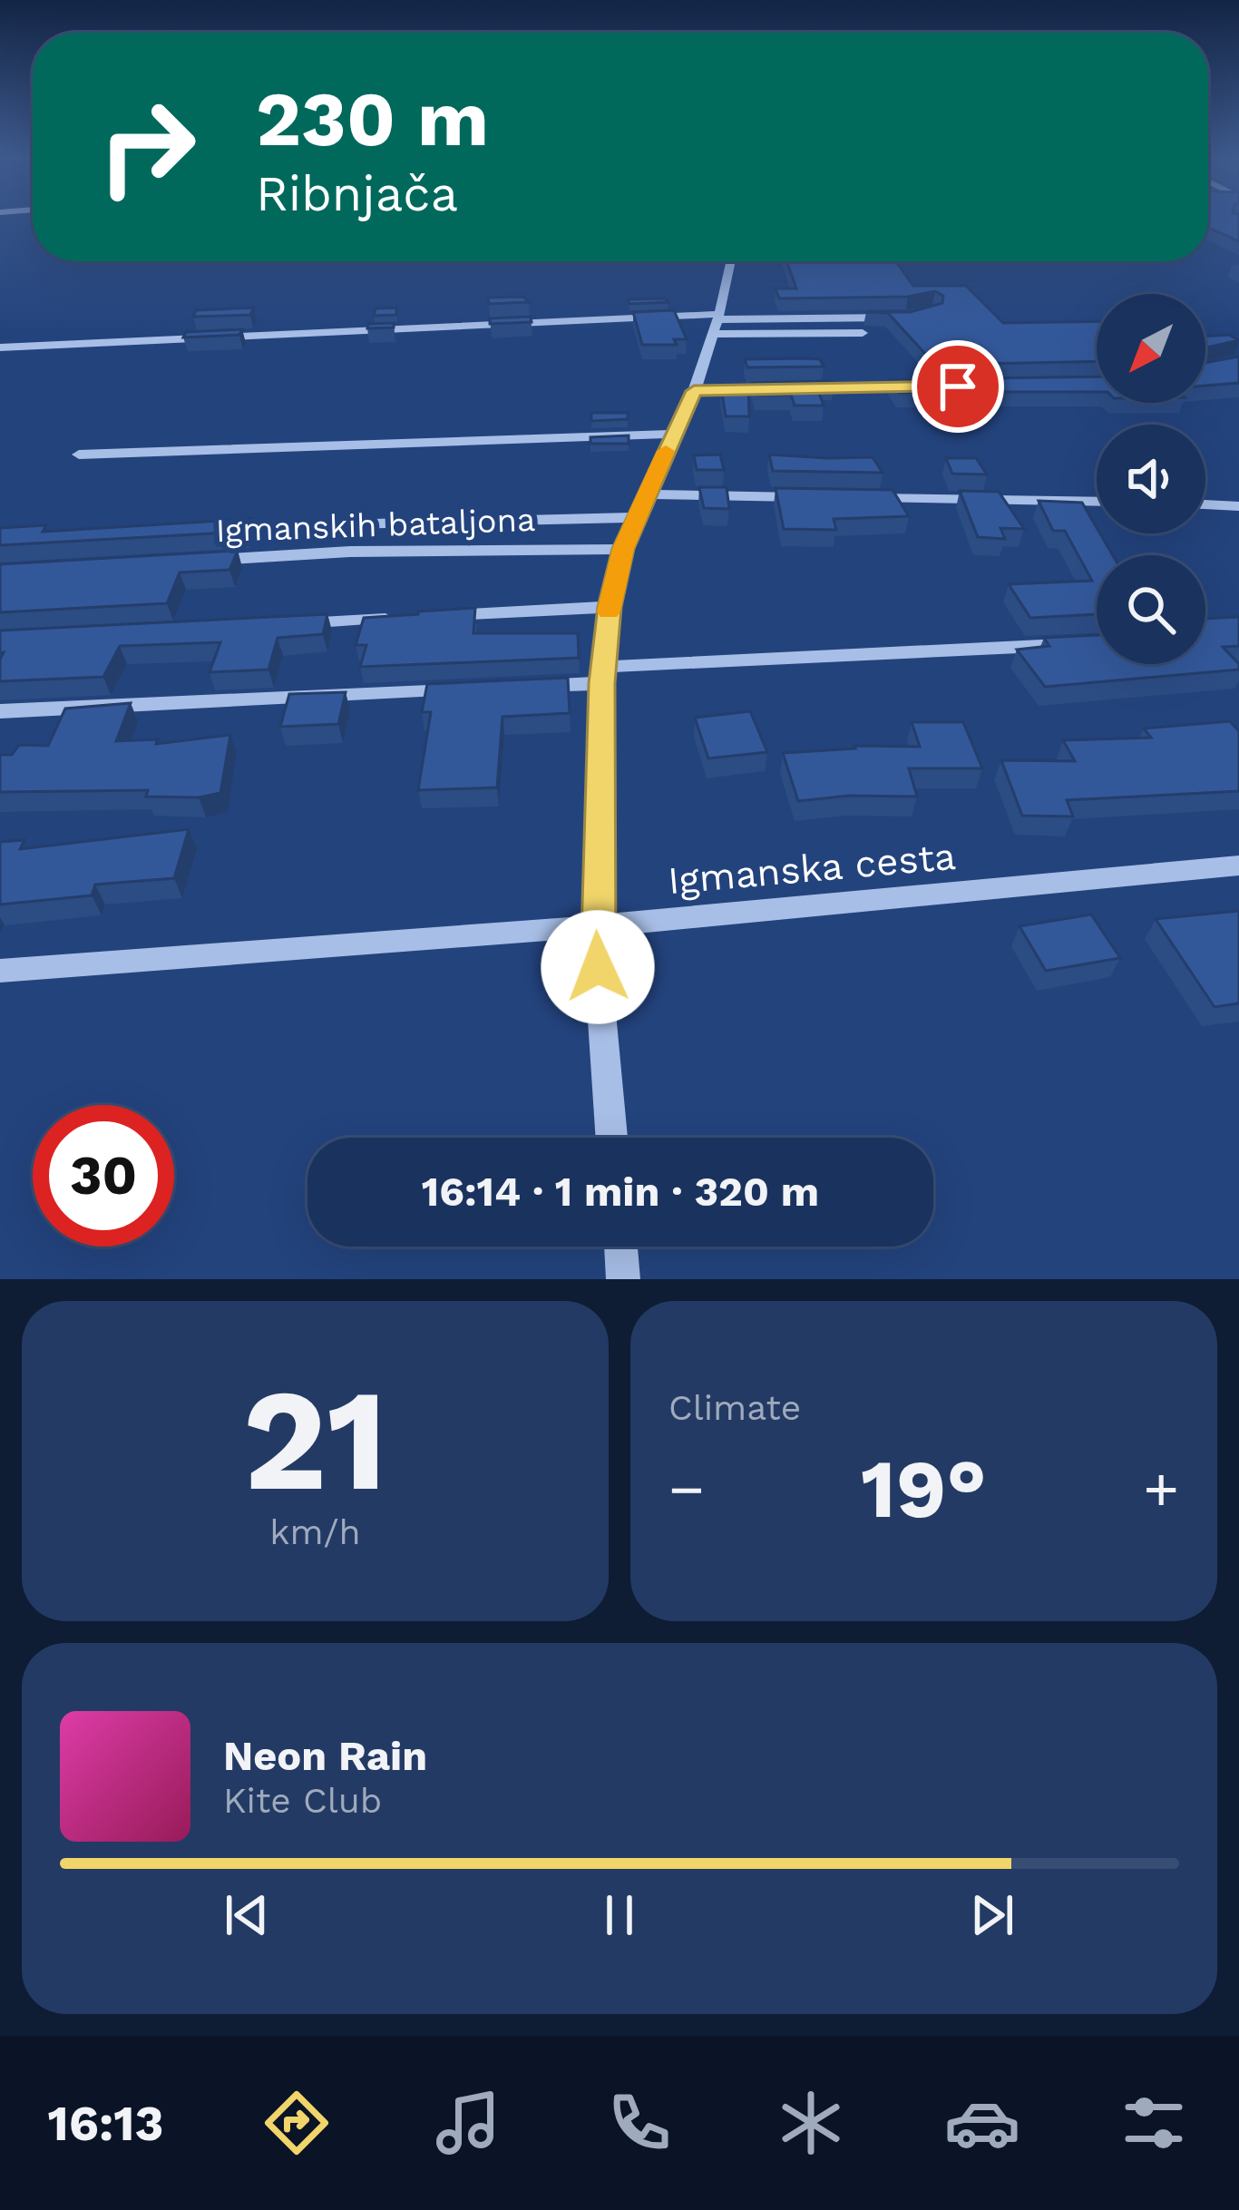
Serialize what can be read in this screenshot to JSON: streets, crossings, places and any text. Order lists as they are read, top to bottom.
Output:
{
  "streets": {
    "street": ["Igmanskih bataljona", "Igmanska cesta"]
  },
  "north": "bottom left",
  "page": {
    "turn": ["230 m", "Ribnjača"],
    "limit": "30",
    "trip": "16:14 · 1 min · 320 m",
    "tile": [
      ["21", "km/h"],
      "Climate"
    ],
    "heat": ["−", "19°", "+"],
    "song": ["Neon Rain", "Kite Club"],
    "tabs": "16:13"
  }
}
